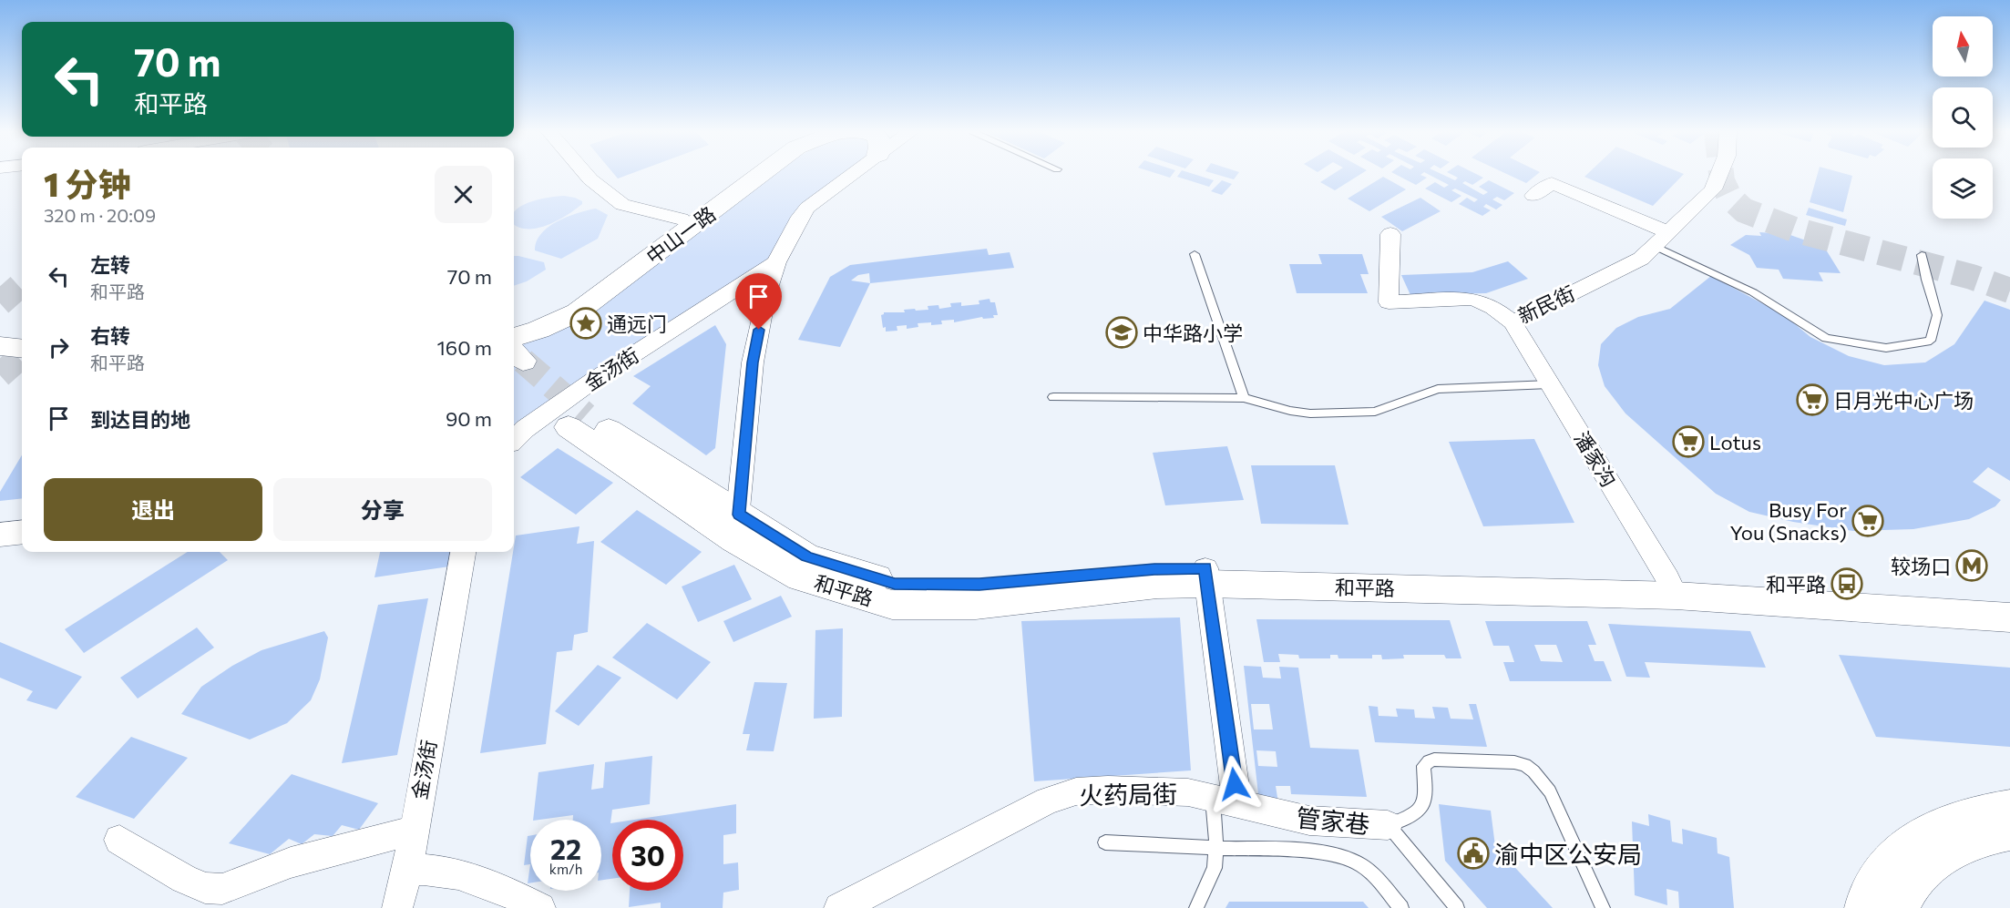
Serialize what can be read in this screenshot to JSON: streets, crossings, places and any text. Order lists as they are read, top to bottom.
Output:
{
  "streets": {
    "main road": ["中山一路", "和平路"],
    "street": [
      "新民街",
      "金汤街",
      "潘家沟",
      "火药局街",
      "管家巷"
    ]
  },
  "crossings": [
    ["新民街", "潘家沟"],
    ["潘家沟", "和平路"],
    ["火药局街", "管家巷"]
  ],
  "places": {
    "place": ["通远门"],
    "school or university": ["中华路小学"],
    "supermarket": ["日月光中心广场", "Lotus", "Busy For You (Snacks)"],
    "metro station": ["较场口"],
    "bus stop": ["和平路"],
    "public building": ["渝中区公安局"]
  },
  "north": "top",
  "page": {
    "turn": ["70 m", "和平路"],
    "heading": ["1 分钟", "320 m · 20:09"],
    "list": [
      {
        "name": "左转",
        "note": "和平路",
        "value": "70 m"
      },
      {
        "name": "右转",
        "note": "和平路",
        "value": "160 m"
      },
      {
        "name": "到达目的地",
        "value": "90 m"
      }
    ],
    "buttons": ["退出", "分享"],
    "speed": "22 km/h",
    "limit": "30"
  }
}
